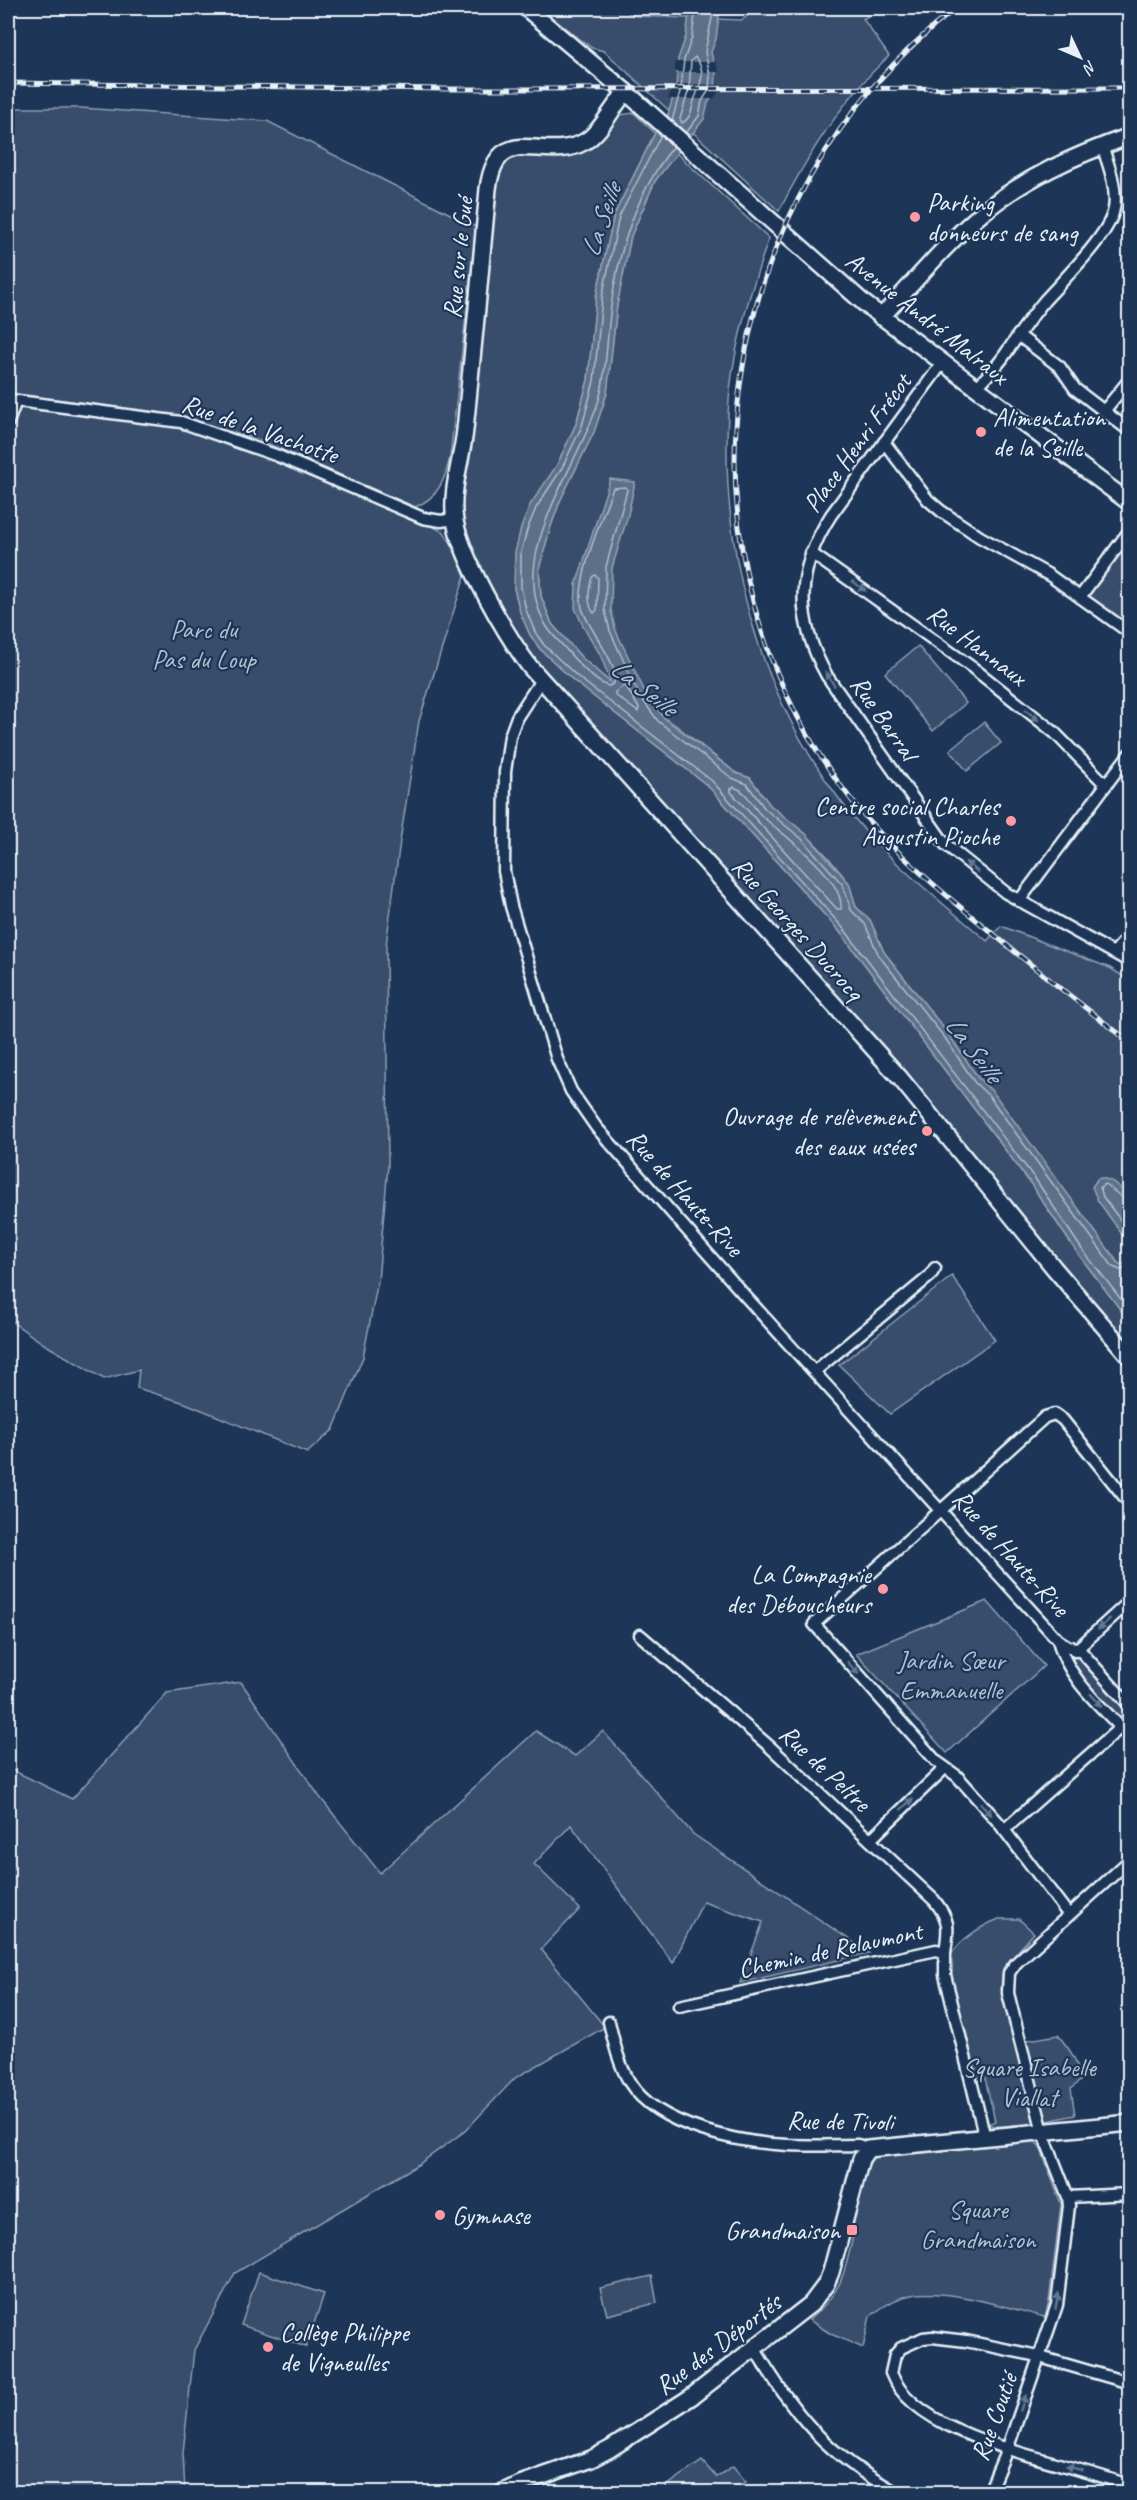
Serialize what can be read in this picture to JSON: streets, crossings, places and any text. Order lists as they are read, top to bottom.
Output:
{
  "streets": {
    "street": [
      "Rue sur le Gué",
      "Avenue André Malraux",
      "Rue de la Vachotte",
      "Place Henri Frécot",
      "Rue Hannaux",
      "Rue Barral",
      "Rue Georges Ducrocq",
      "Rue de Haute-Rive",
      "Rue de Peltre",
      "Chemin de Relaumont",
      "Rue de Tivoli",
      "Rue des Déportés",
      "Rue Coutié"
    ]
  },
  "crossings": [
    ["Rue sur le Gué", "Avenue André Malraux"],
    ["Rue sur le Gué", "Rue de la Vachotte"],
    ["Rue sur le Gué", "Rue Georges Ducrocq"],
    ["Avenue André Malraux", "Place Henri Frécot"],
    ["Rue de la Vachotte", "Rue Georges Ducrocq"],
    ["Place Henri Frécot", "Rue Hannaux"],
    ["Place Henri Frécot", "Rue Barral"],
    ["Rue Hannaux", "Rue Barral"],
    ["Rue Georges Ducrocq", "Rue de Haute-Rive"],
    ["Rue de Peltre", "Chemin de Relaumont"],
    ["Chemin de Relaumont", "Rue de Tivoli"],
    ["Rue de Tivoli", "Rue des Déportés"]
  ],
  "one_way": ["Rue Hannaux", "Rue Barral", "Rue Coutié"],
  "water": ["La Seille"],
  "parks": [
    "Parc du Pas du Loup",
    "Jardin Sœur Emmanuelle",
    "Square Isabelle Viallat",
    "Square Grandmaison"
  ],
  "places": {
    "other": [
      "Parking donneurs de sang",
      "Alimentation de la Seille",
      "Centre social Charles Augustin Pioche",
      "Ouvrage de relèvement des eaux usées",
      "La Compagnie des Déboucheurs",
      "Gymnase",
      "Collège Philippe de Vigneulles"
    ],
    "transit": ["Grandmaison"]
  },
  "north": "bottom right"
}
